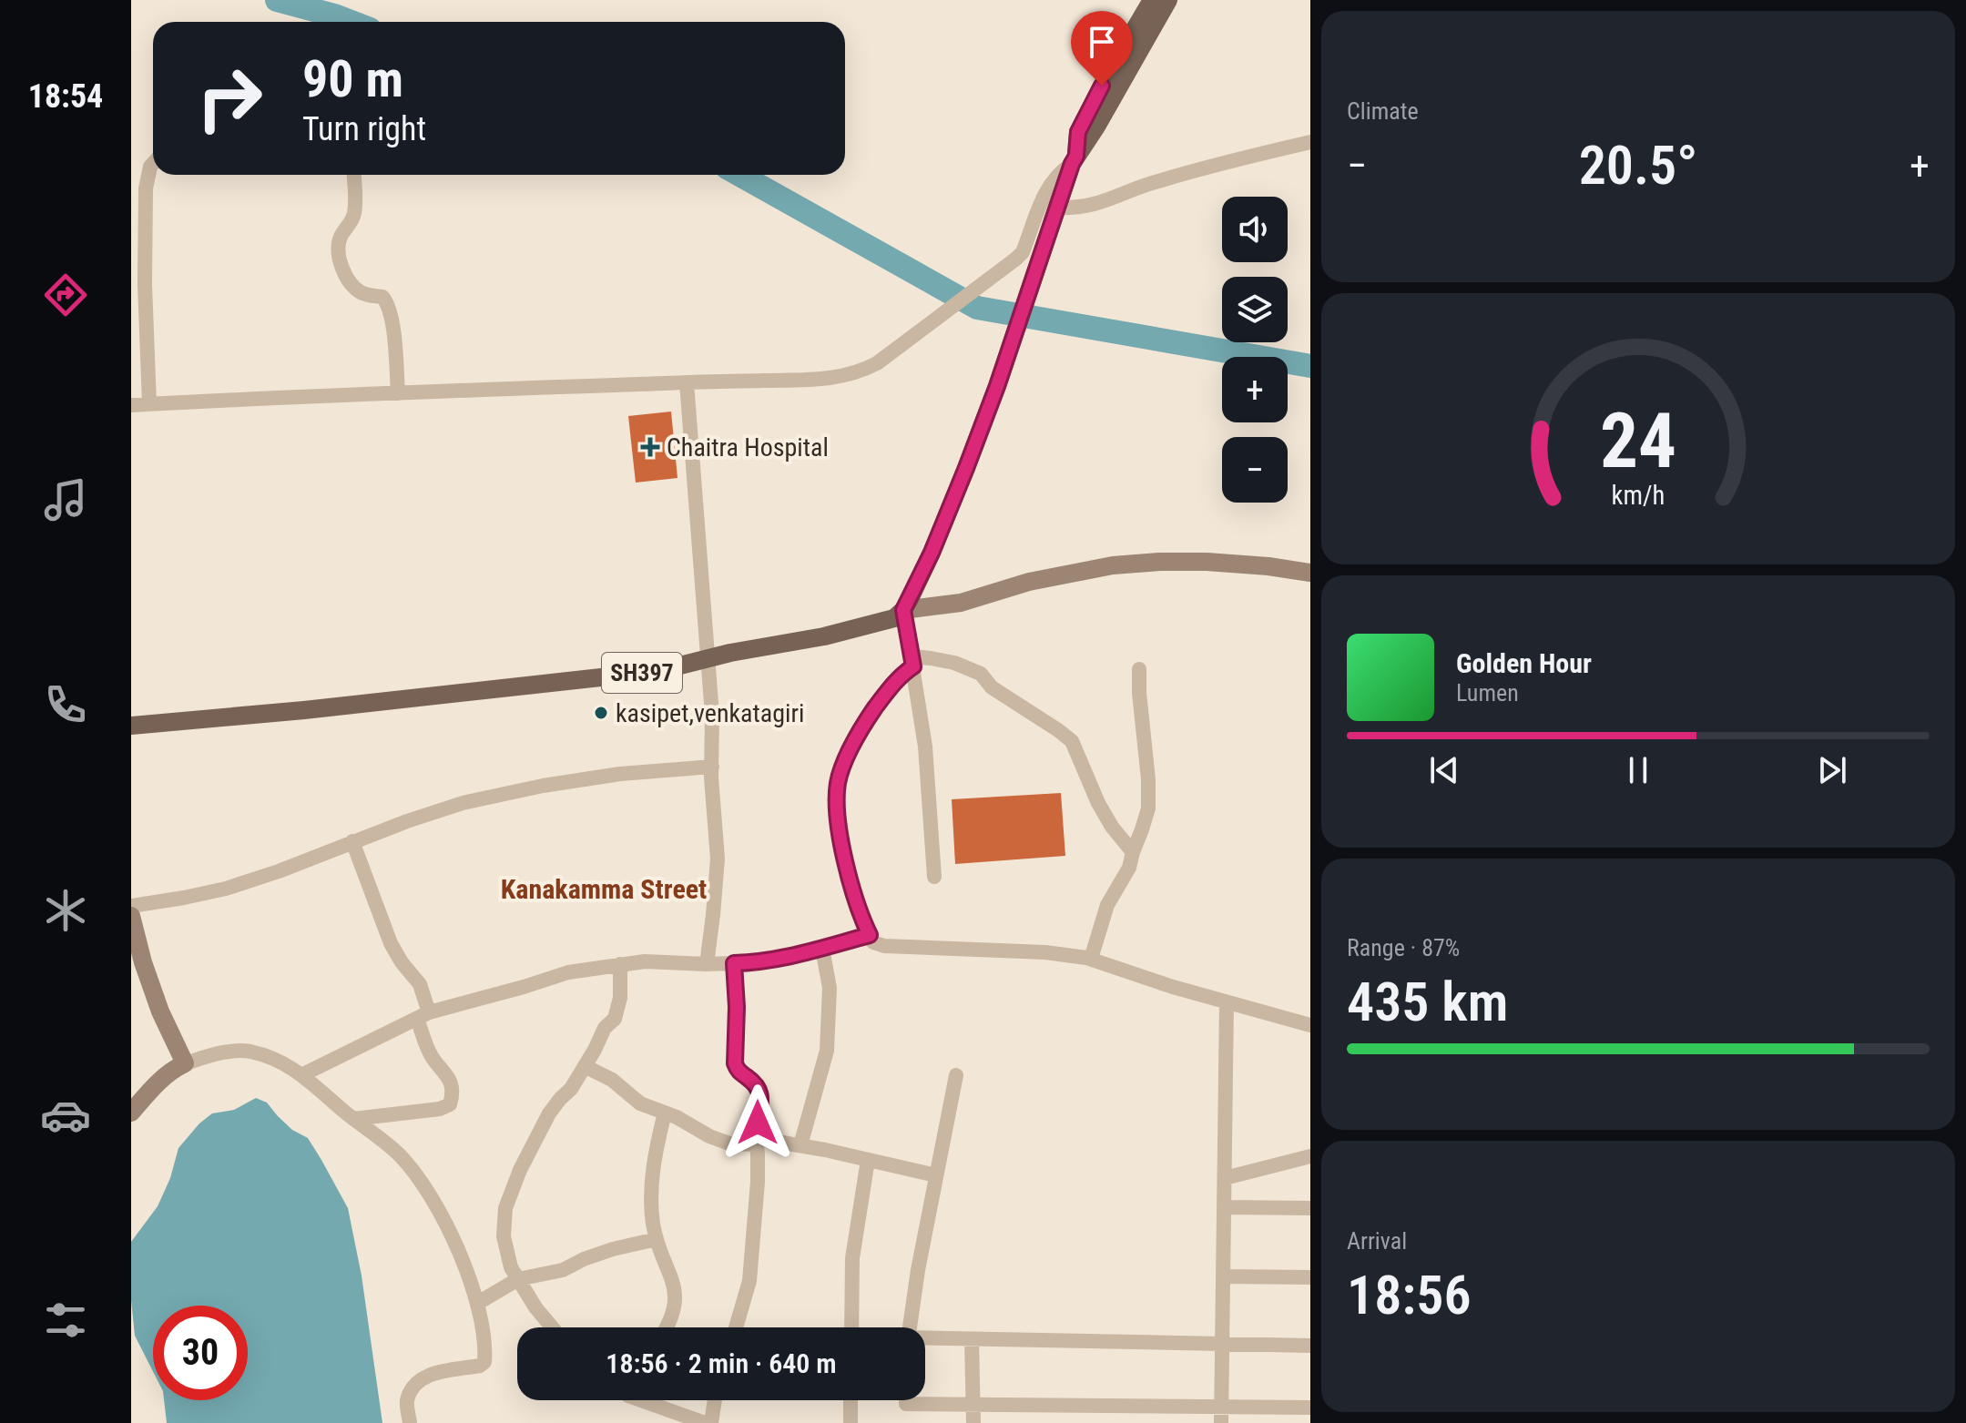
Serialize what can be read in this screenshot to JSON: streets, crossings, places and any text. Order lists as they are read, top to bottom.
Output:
{
  "streets": {
    "main road": ["SH397"]
  },
  "districts": ["Kanakamma Street"],
  "places": {
    "health": ["Chaitra Hospital"],
    "other": ["kasipet,venkatagiri"]
  },
  "page": {
    "tabs": "18:54",
    "tile": [
      "Climate",
      ["Range · 87%", "435 km"],
      ["Arrival", "18:56"]
    ],
    "turn": ["90 m", "Turn right"],
    "heat": ["−", "20.5°", "+"],
    "map_buttons": ["+", "−"],
    "song": ["Golden Hour", "Lumen"],
    "limit": "30",
    "trip": "18:56 · 2 min · 640 m",
    "gauge": ["24", "km/h"]
  }
}
